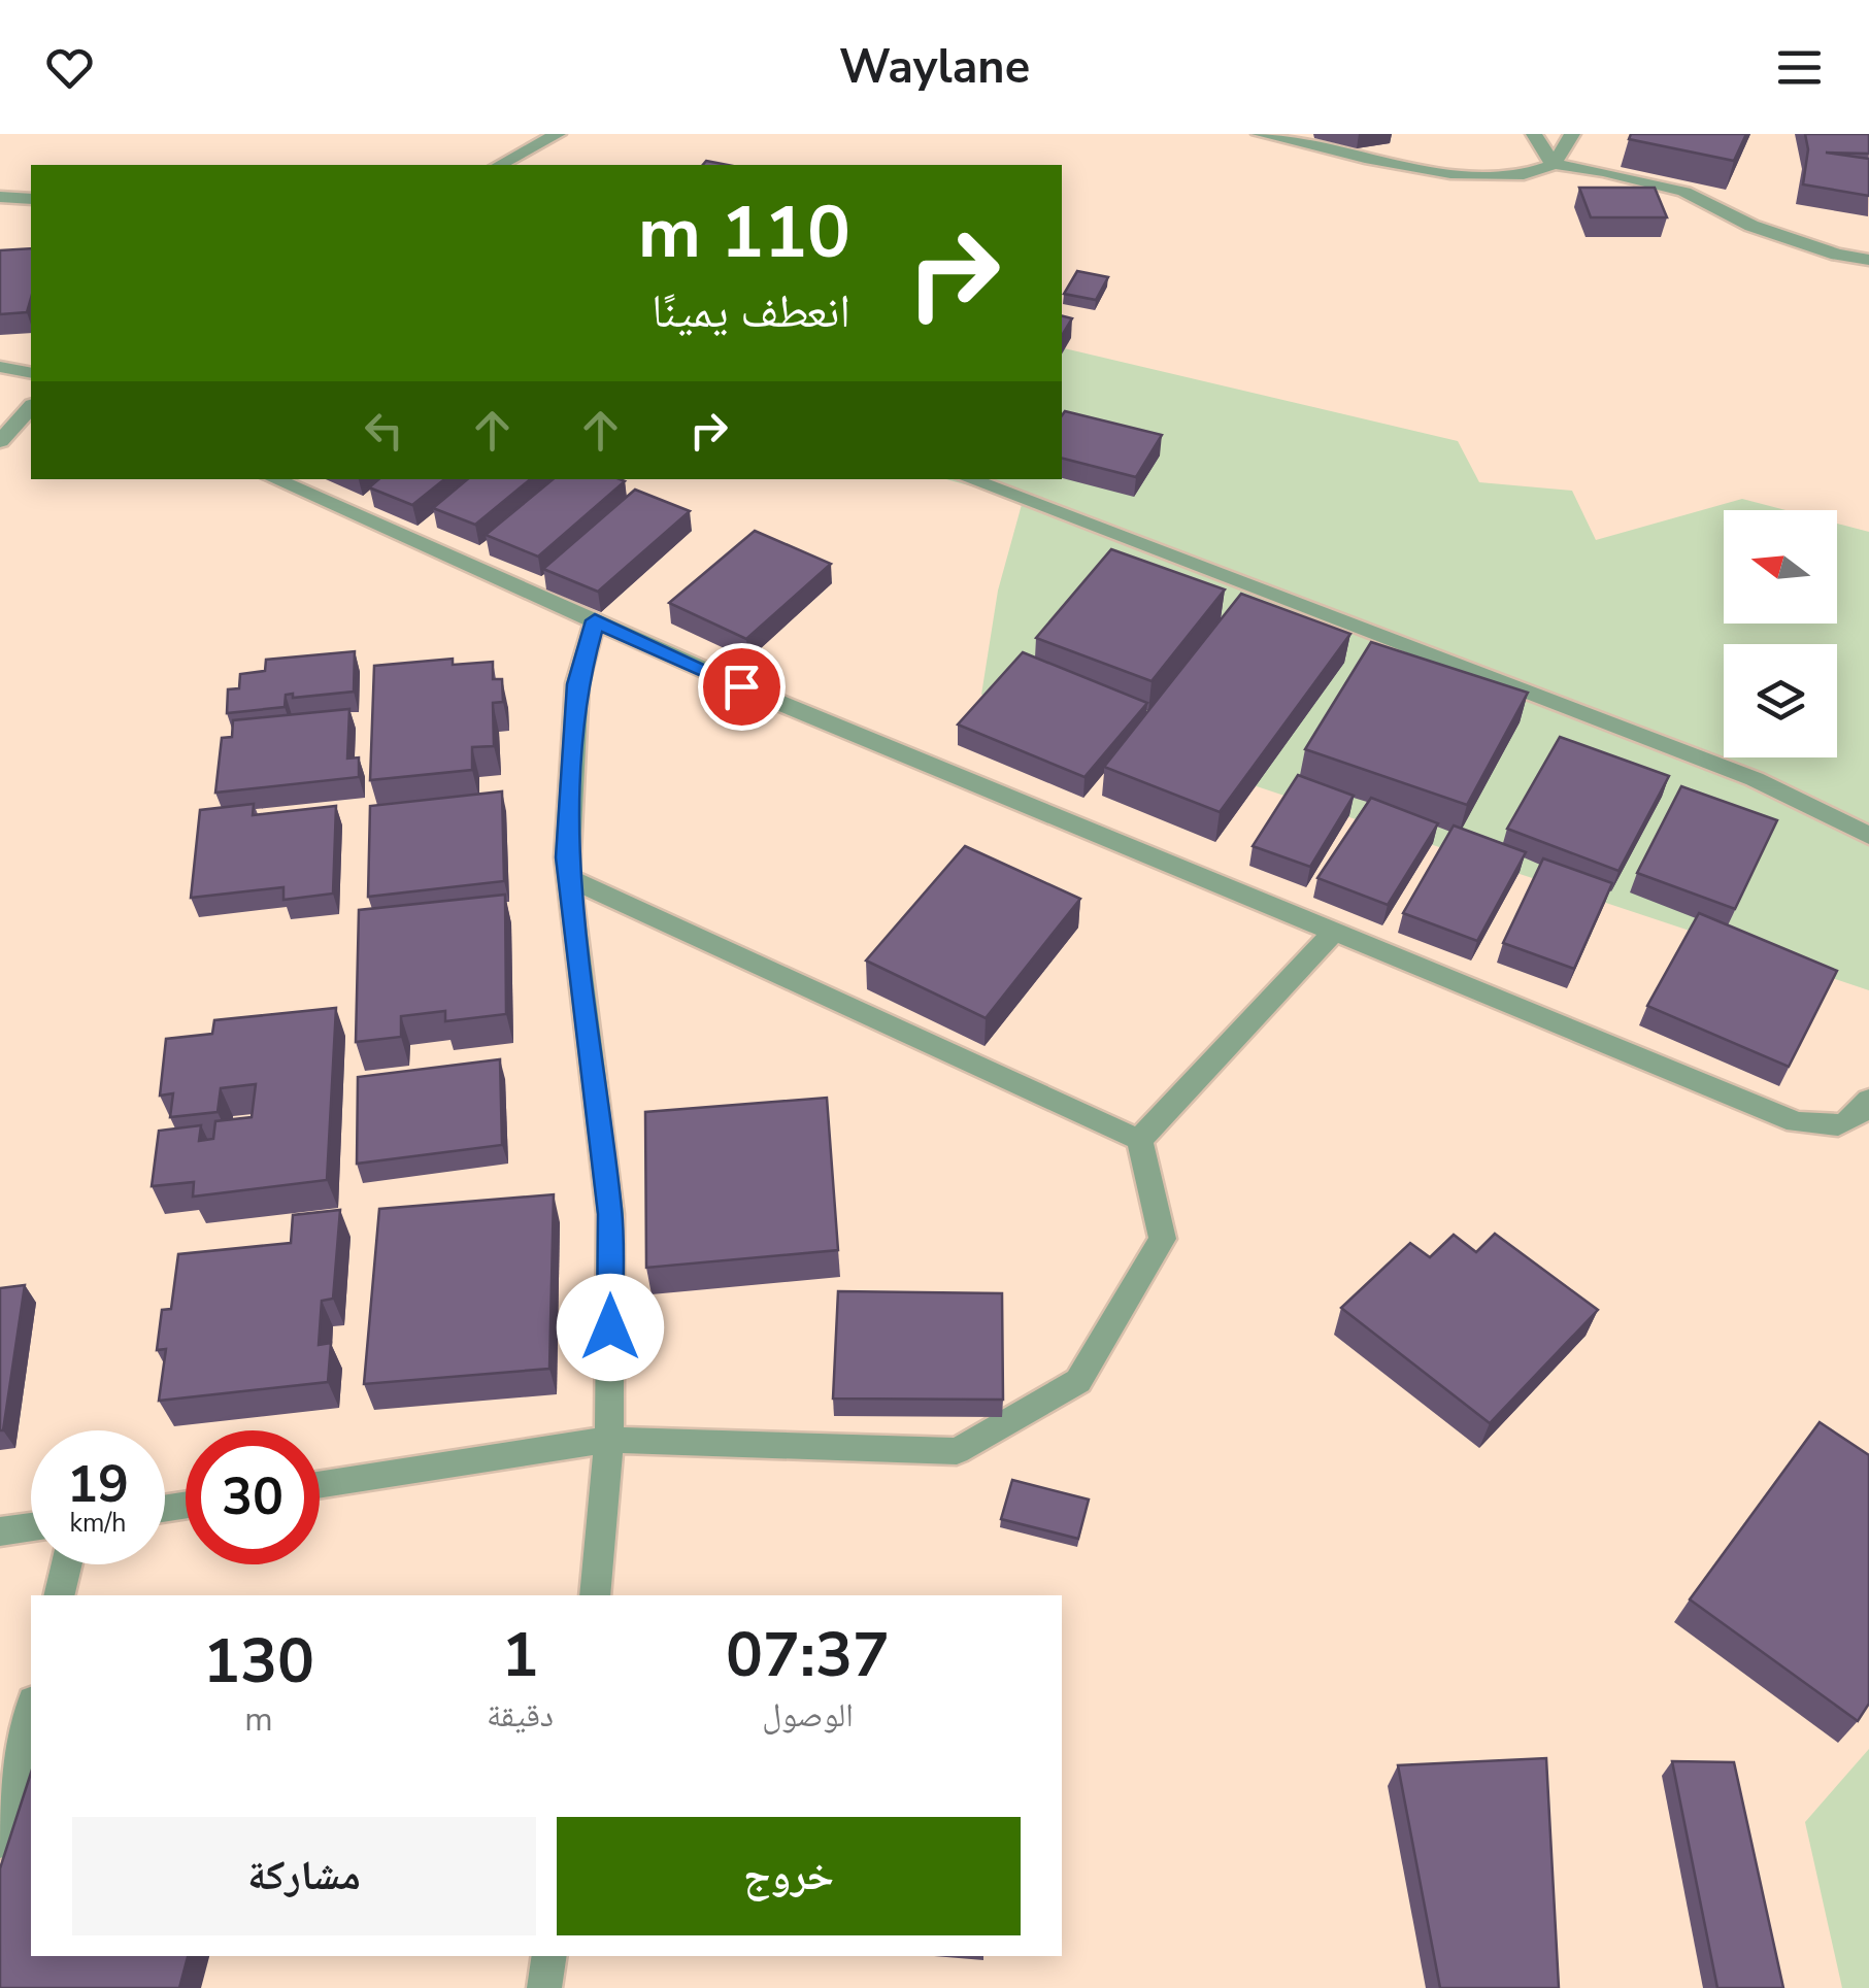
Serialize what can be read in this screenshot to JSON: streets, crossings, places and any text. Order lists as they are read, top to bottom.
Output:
{
  "north": "left",
  "page": {
    "header": "Waylane",
    "turn": ["110 m", "انعطف يمينًا"],
    "speed": "19 km/h",
    "limit": "30",
    "eta": [
      "07:37",
      "الوصول",
      "1",
      "دقيقة",
      "130",
      "m"
    ],
    "buttons": ["خروج", "مشاركة"]
  }
}
